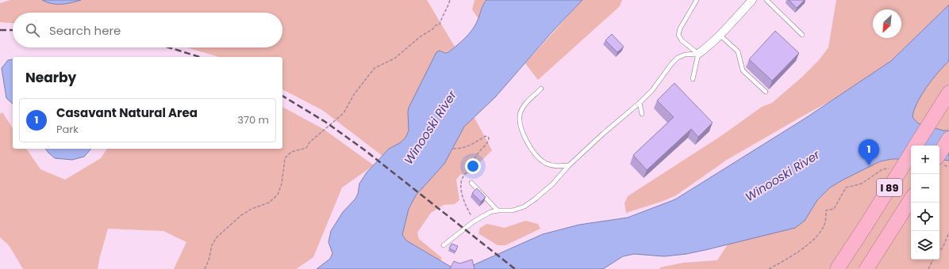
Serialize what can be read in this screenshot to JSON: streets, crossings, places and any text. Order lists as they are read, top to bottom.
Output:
{
  "streets": {
    "highway": ["I 89"]
  },
  "water": ["Winooski River"],
  "north": "bottom left",
  "page": {
    "search": "Search here",
    "heading": "Nearby",
    "list": [
      {
        "mark": "1",
        "name": "Casavant Natural Area",
        "note": "Park",
        "value": "370 m"
      }
    ],
    "pins": "1",
    "map_buttons": ["+", "−"]
  }
}
